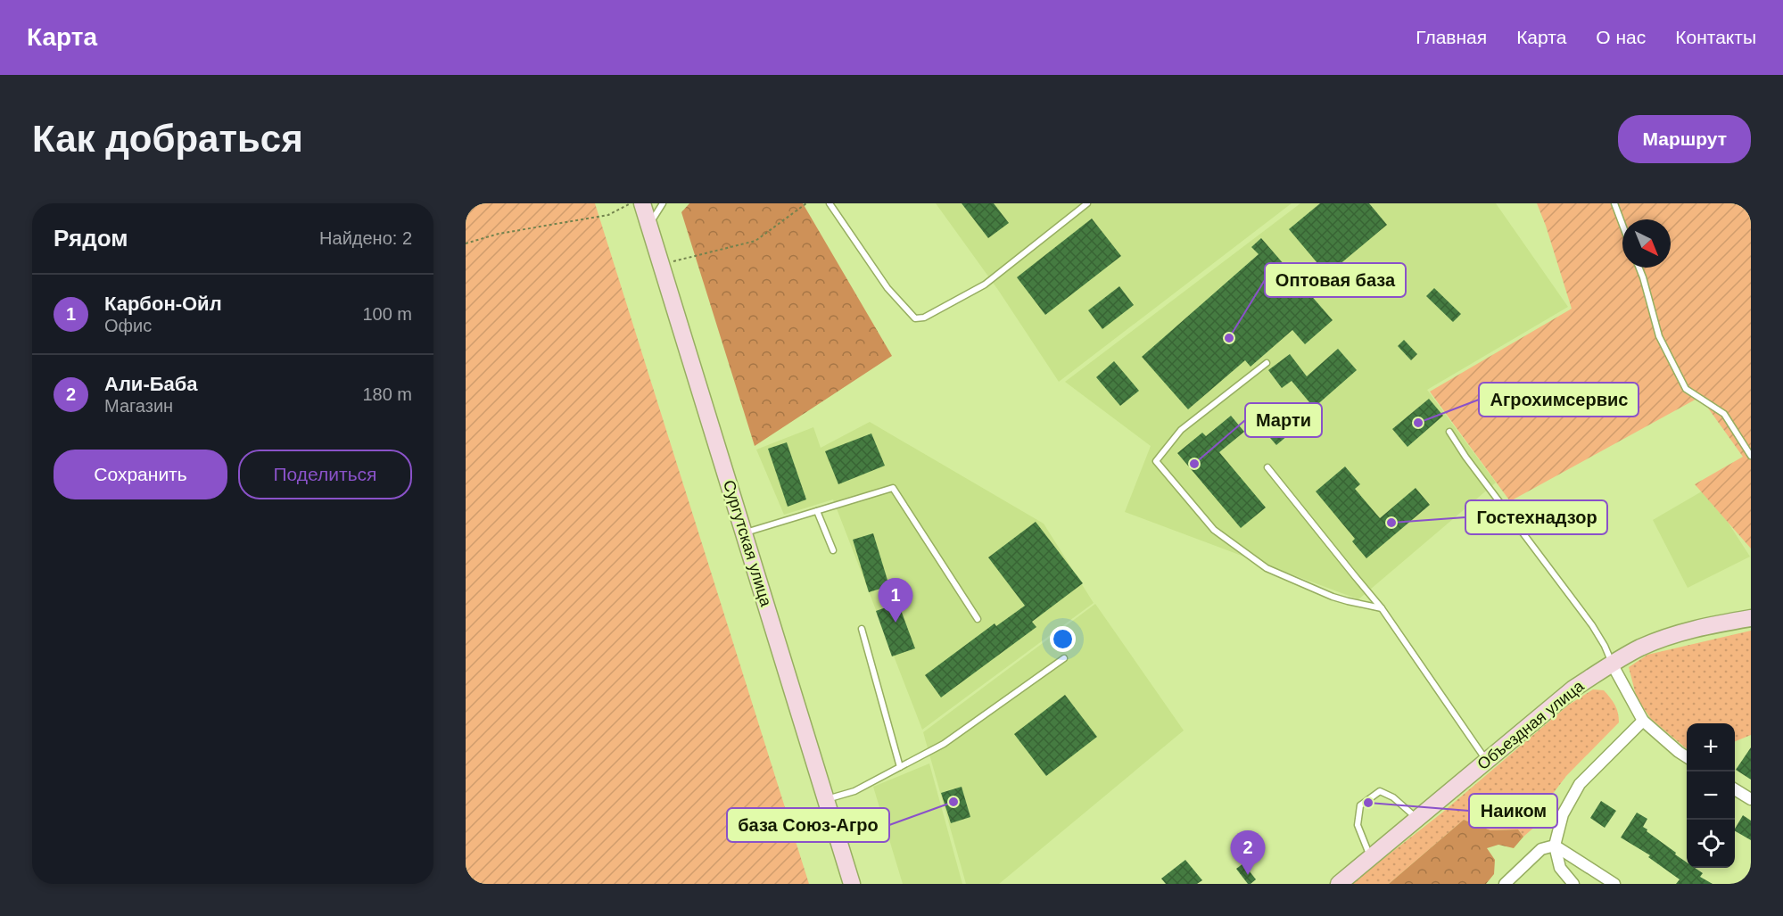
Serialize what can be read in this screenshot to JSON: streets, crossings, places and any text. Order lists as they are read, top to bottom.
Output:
{
  "streets": {
    "street": ["Сургутская улица", "Объездная улица"]
  },
  "places": [
    "Оптовая база",
    "Агрохимсервис",
    "Марти",
    "Гостехнадзор",
    "база Союз-Агро",
    "Наиком"
  ],
  "north": "bottom right",
  "page": {
    "header": "Карта",
    "nav": [
      "Главная",
      "Карта",
      "О нас",
      "Контакты"
    ],
    "buttons": [
      "Маршрут",
      ["Сохранить", "Поделиться"]
    ],
    "title": "Как добраться",
    "heading": ["Рядом", "Найдено: 2"],
    "list": [
      {
        "mark": "1",
        "name": "Карбон-Ойл",
        "note": "Офис",
        "value": "100 m"
      },
      {
        "mark": "2",
        "name": "Али-Баба",
        "note": "Магазин",
        "value": "180 m"
      }
    ],
    "pins": ["1", "2"],
    "map_buttons": ["+", "−"]
  }
}
